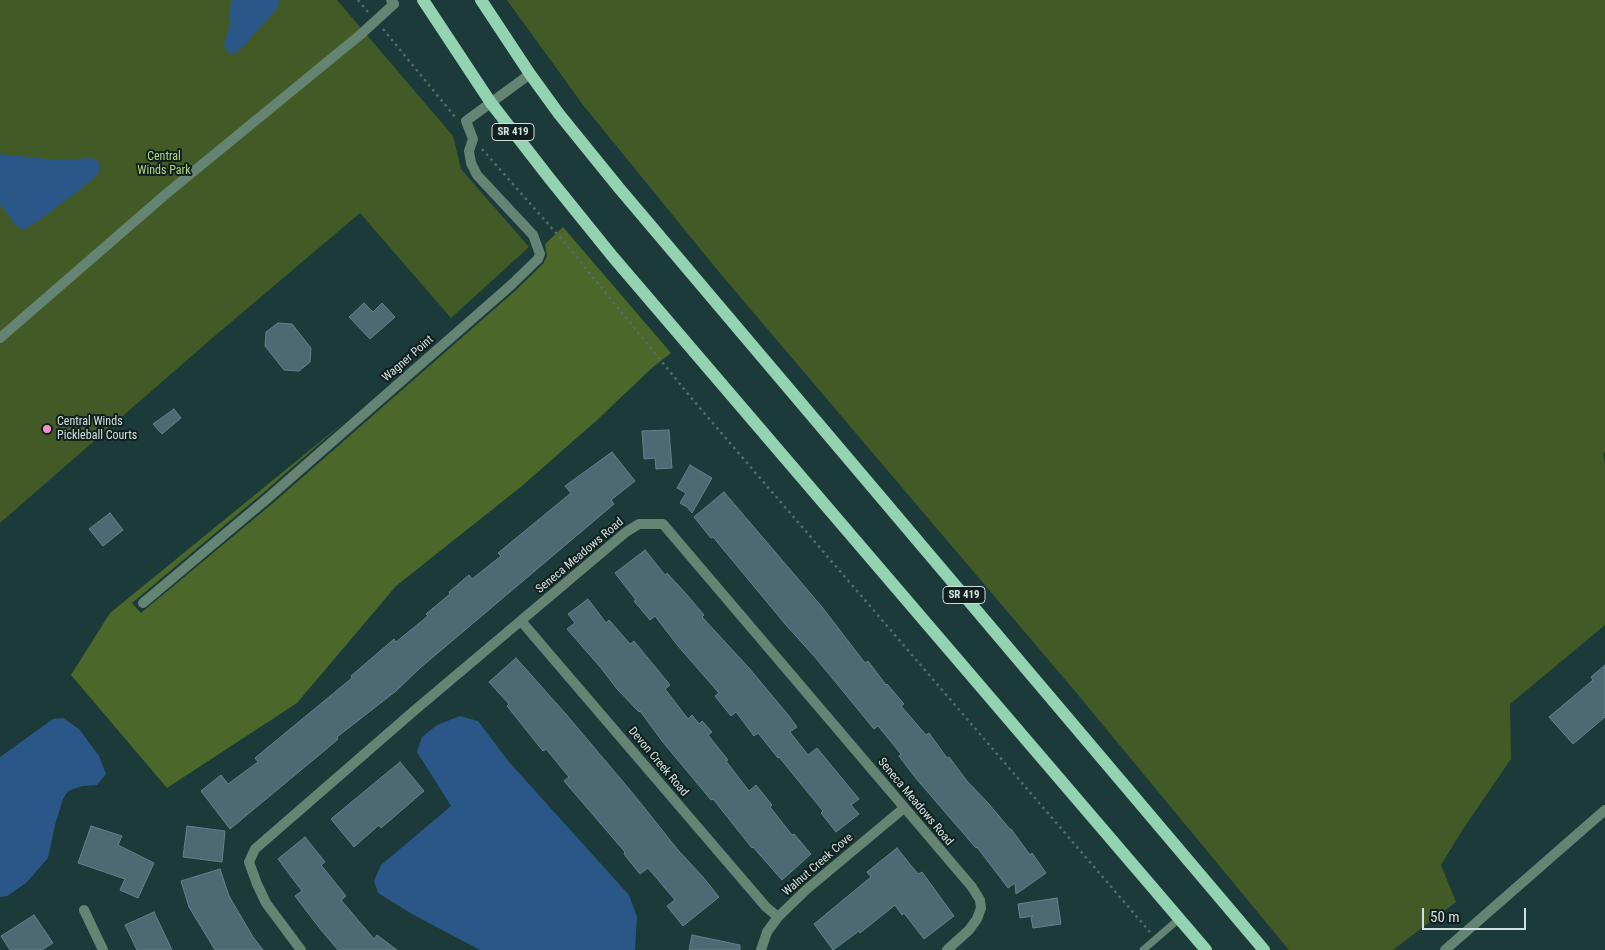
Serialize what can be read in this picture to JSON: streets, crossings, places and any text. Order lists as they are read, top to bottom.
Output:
{
  "streets": {
    "main road": ["SR 419"],
    "street": [
      "Wagner Point",
      "Seneca Meadows Road",
      "Devon Creek Road",
      "Walnut Creek Cove"
    ]
  },
  "crossings": [
    ["SR 419", "Wagner Point"],
    ["Seneca Meadows Road", "Devon Creek Road"],
    ["Seneca Meadows Road", "Walnut Creek Cove"],
    ["Devon Creek Road", "Walnut Creek Cove"]
  ],
  "parks": ["Central Winds Park"],
  "places": ["Central Winds Pickleball Courts"],
  "scale_bar": "50 m"
}
